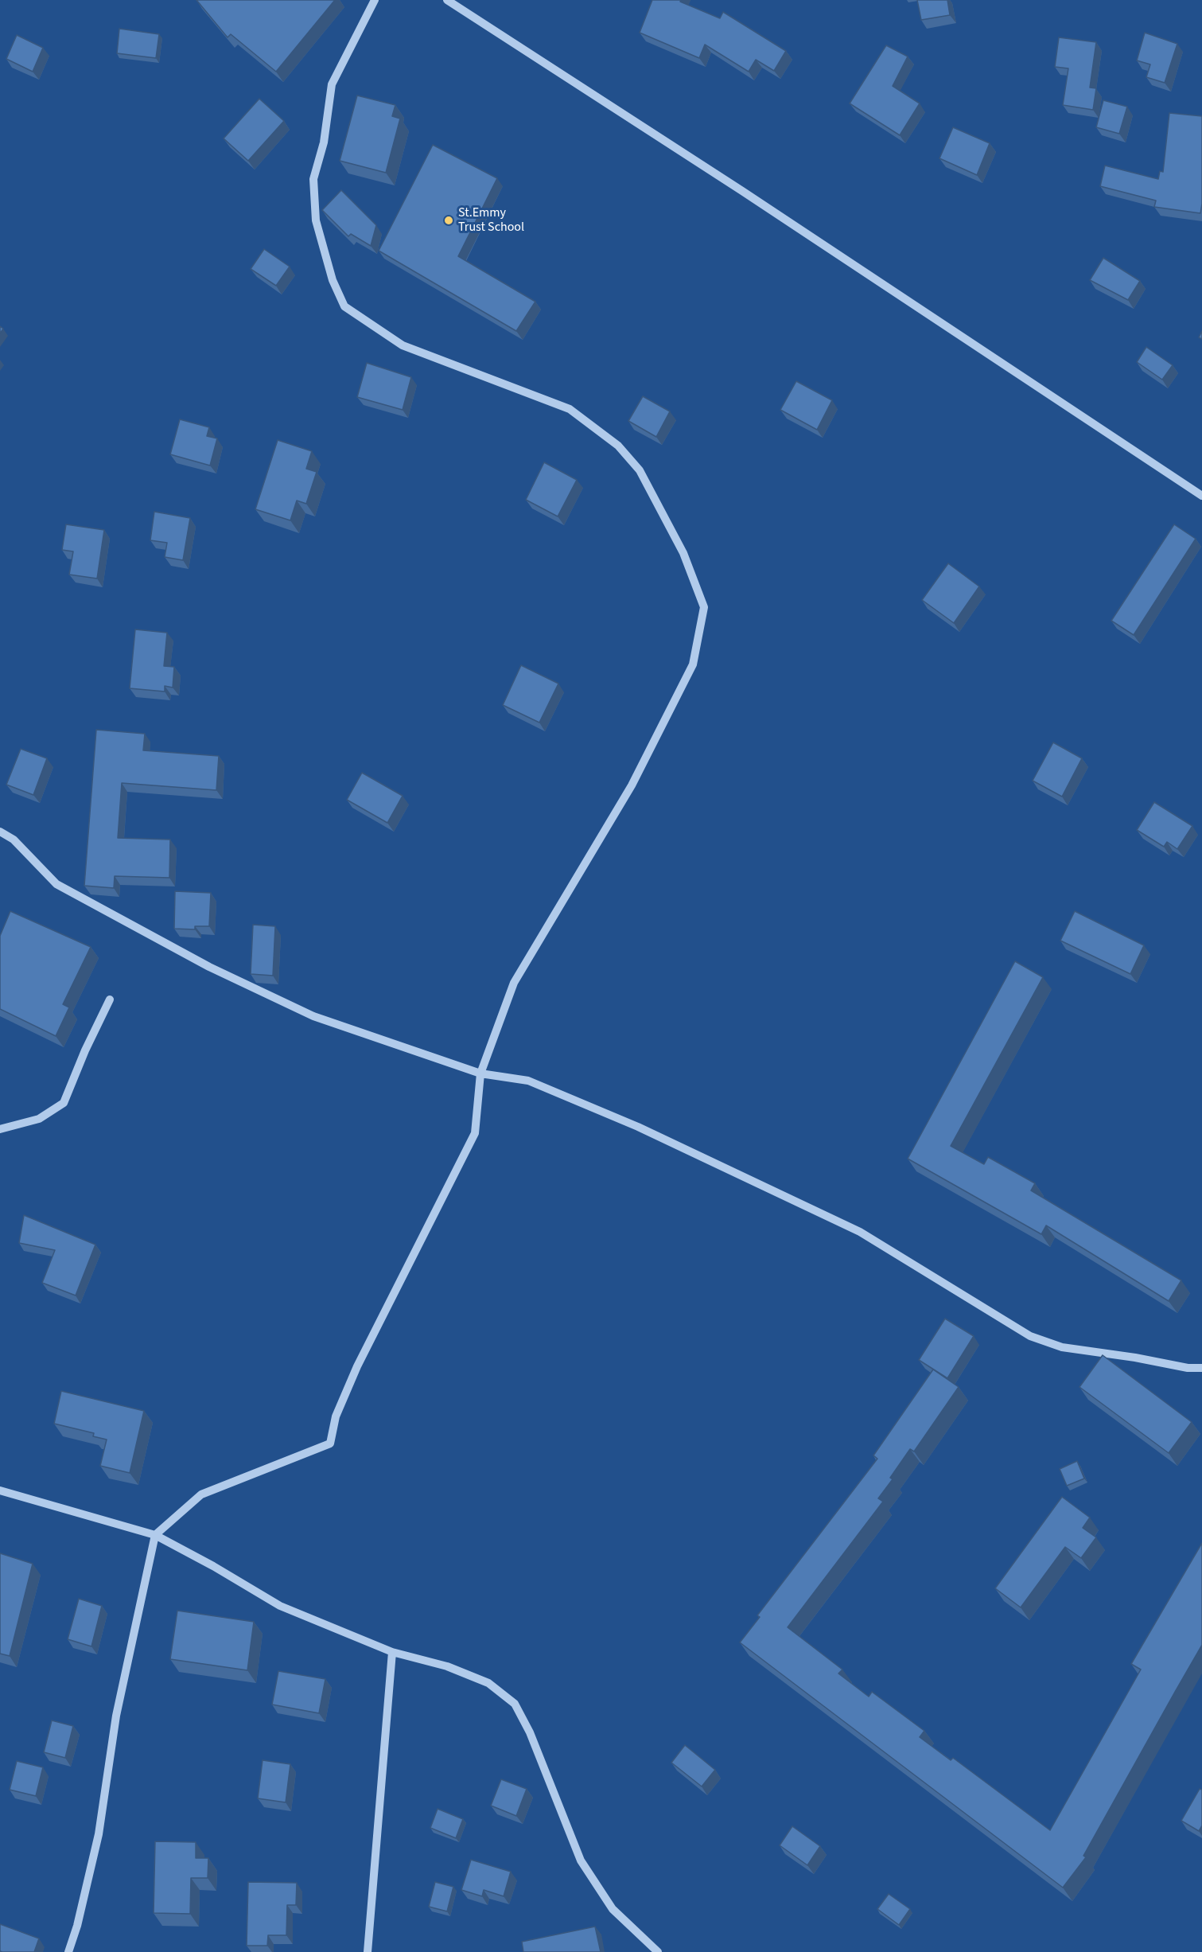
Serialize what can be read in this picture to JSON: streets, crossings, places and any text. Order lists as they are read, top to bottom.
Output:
{
  "places": ["St.Emmy Trust School"]
}
